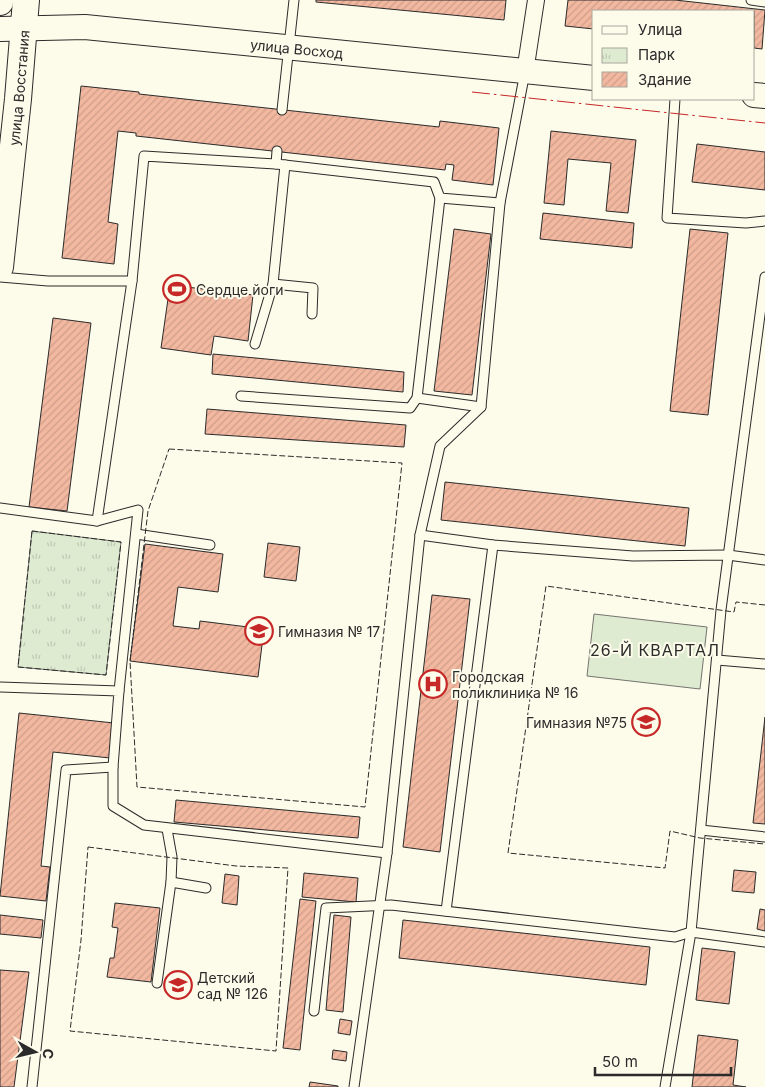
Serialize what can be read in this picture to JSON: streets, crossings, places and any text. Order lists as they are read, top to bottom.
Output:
{
  "streets": {
    "main road": ["улица Восстания"],
    "street": ["улица Восход"]
  },
  "crossings": [
    ["улица Восход", "улица Восстания"]
  ],
  "districts": ["26-Й КВАРТАЛ"],
  "places": {
    "sports": ["Сердце йоги"],
    "school or university": ["Гимназия № 17", "Гимназия №75", "Детский сад № 126"],
    "hospital": ["Городская поликлиника № 16"]
  },
  "legend": ["Улица", "Парк", "Здание"],
  "scale_bar": "50 m",
  "north": "right"
}
